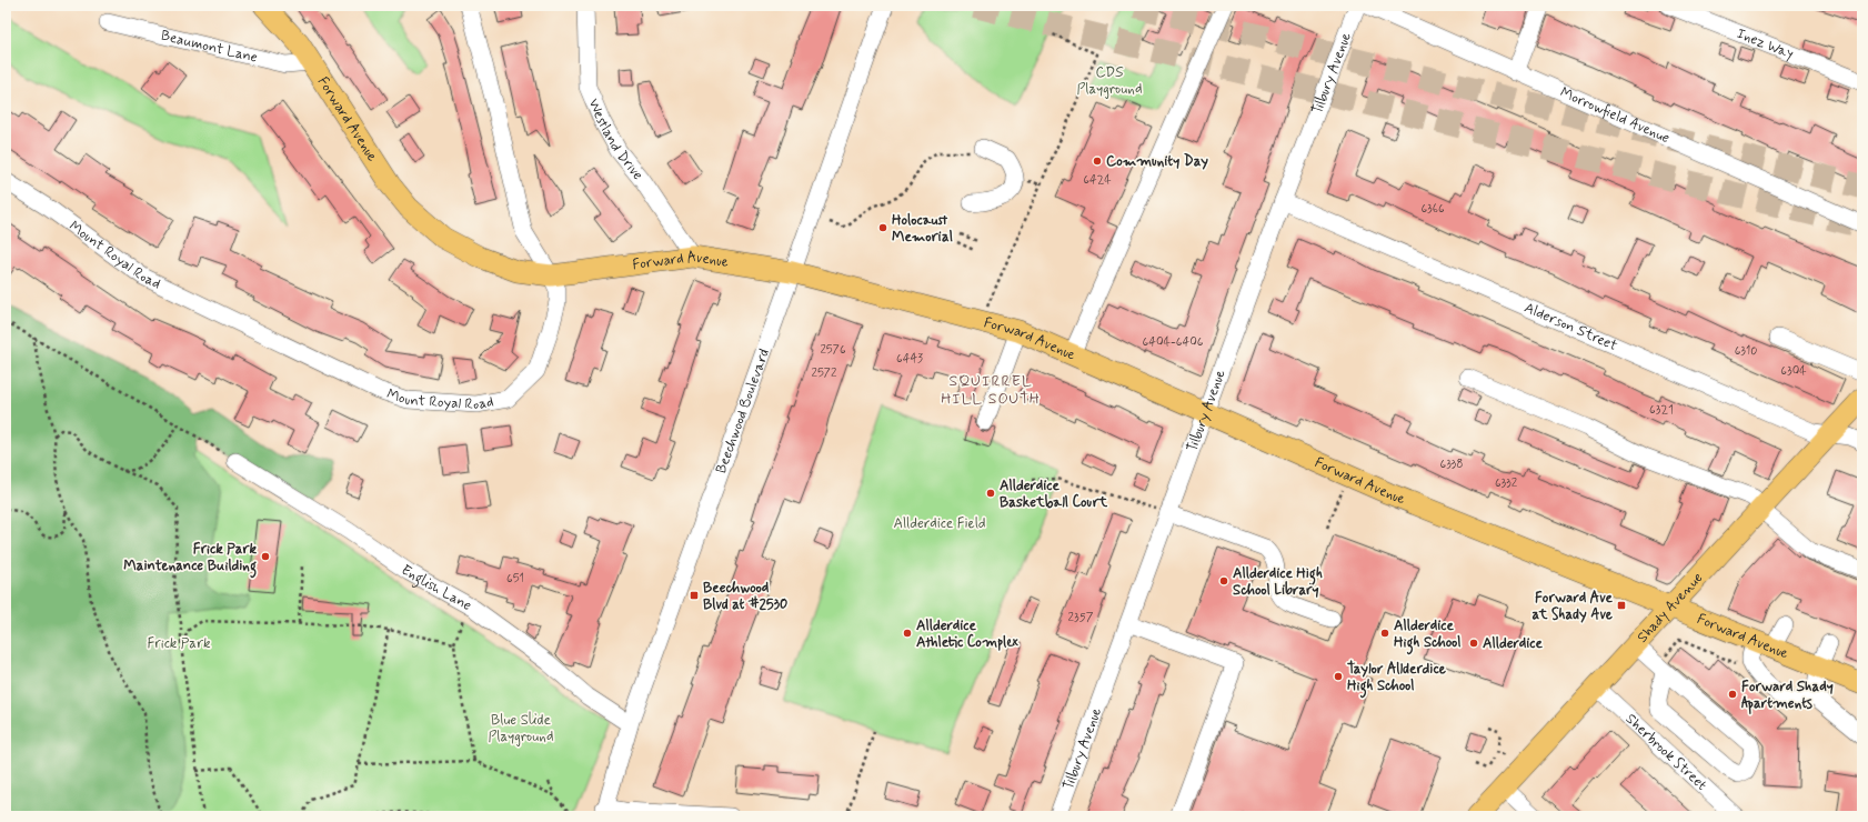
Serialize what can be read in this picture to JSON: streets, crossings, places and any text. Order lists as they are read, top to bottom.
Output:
{
  "streets": {
    "main road": ["Forward Avenue", "Shady Avenue"],
    "street": [
      "Inez Way",
      "Beaumont Lane",
      "Tilbury Avenue",
      "Morrowfield Avenue",
      "Westland Drive",
      "Mount Royal Road",
      "Alderson Street",
      "Beechwood Boulevard",
      "English Lane",
      "Sherbrook Street"
    ]
  },
  "crossings": [
    ["Beaumont Lane", "Forward Avenue"],
    ["Tilbury Avenue", "Forward Avenue"],
    ["Tilbury Avenue", "Alderson Street"],
    ["Forward Avenue", "Westland Drive"],
    ["Forward Avenue", "Mount Royal Road"],
    ["Forward Avenue", "Beechwood Boulevard"],
    ["Forward Avenue", "Shady Avenue"],
    ["Alderson Street", "Shady Avenue"],
    ["Beechwood Boulevard", "English Lane"],
    ["Shady Avenue", "Sherbrook Street"]
  ],
  "districts": ["SQUIRREL HILL SOUTH"],
  "parks": [
    "CDS Playground",
    "Allderdice Field",
    "Frick Park",
    "Blue Slide Playground"
  ],
  "places": {
    "other": [
      "Community Day",
      "Holocaust Memorial",
      "Allderdice Basketball Court",
      "Frick Park Maintenance Building",
      "Allderdice High School Library",
      "Allderdice Athletic Complex",
      "Allderdice High School",
      "Allderdice",
      "Taylor Allderdice High School",
      "Forward Shady Apartments"
    ],
    "transit": ["Beechwood Blvd at #2530", "Forward Ave at Shady Ave"]
  },
  "house_numbers": [
    "6424",
    "6366",
    "6404-6406",
    "2576",
    "6310",
    "6443",
    "6304",
    "2572",
    "6321",
    "6338",
    "6332",
    "651",
    "2357"
  ]
}
